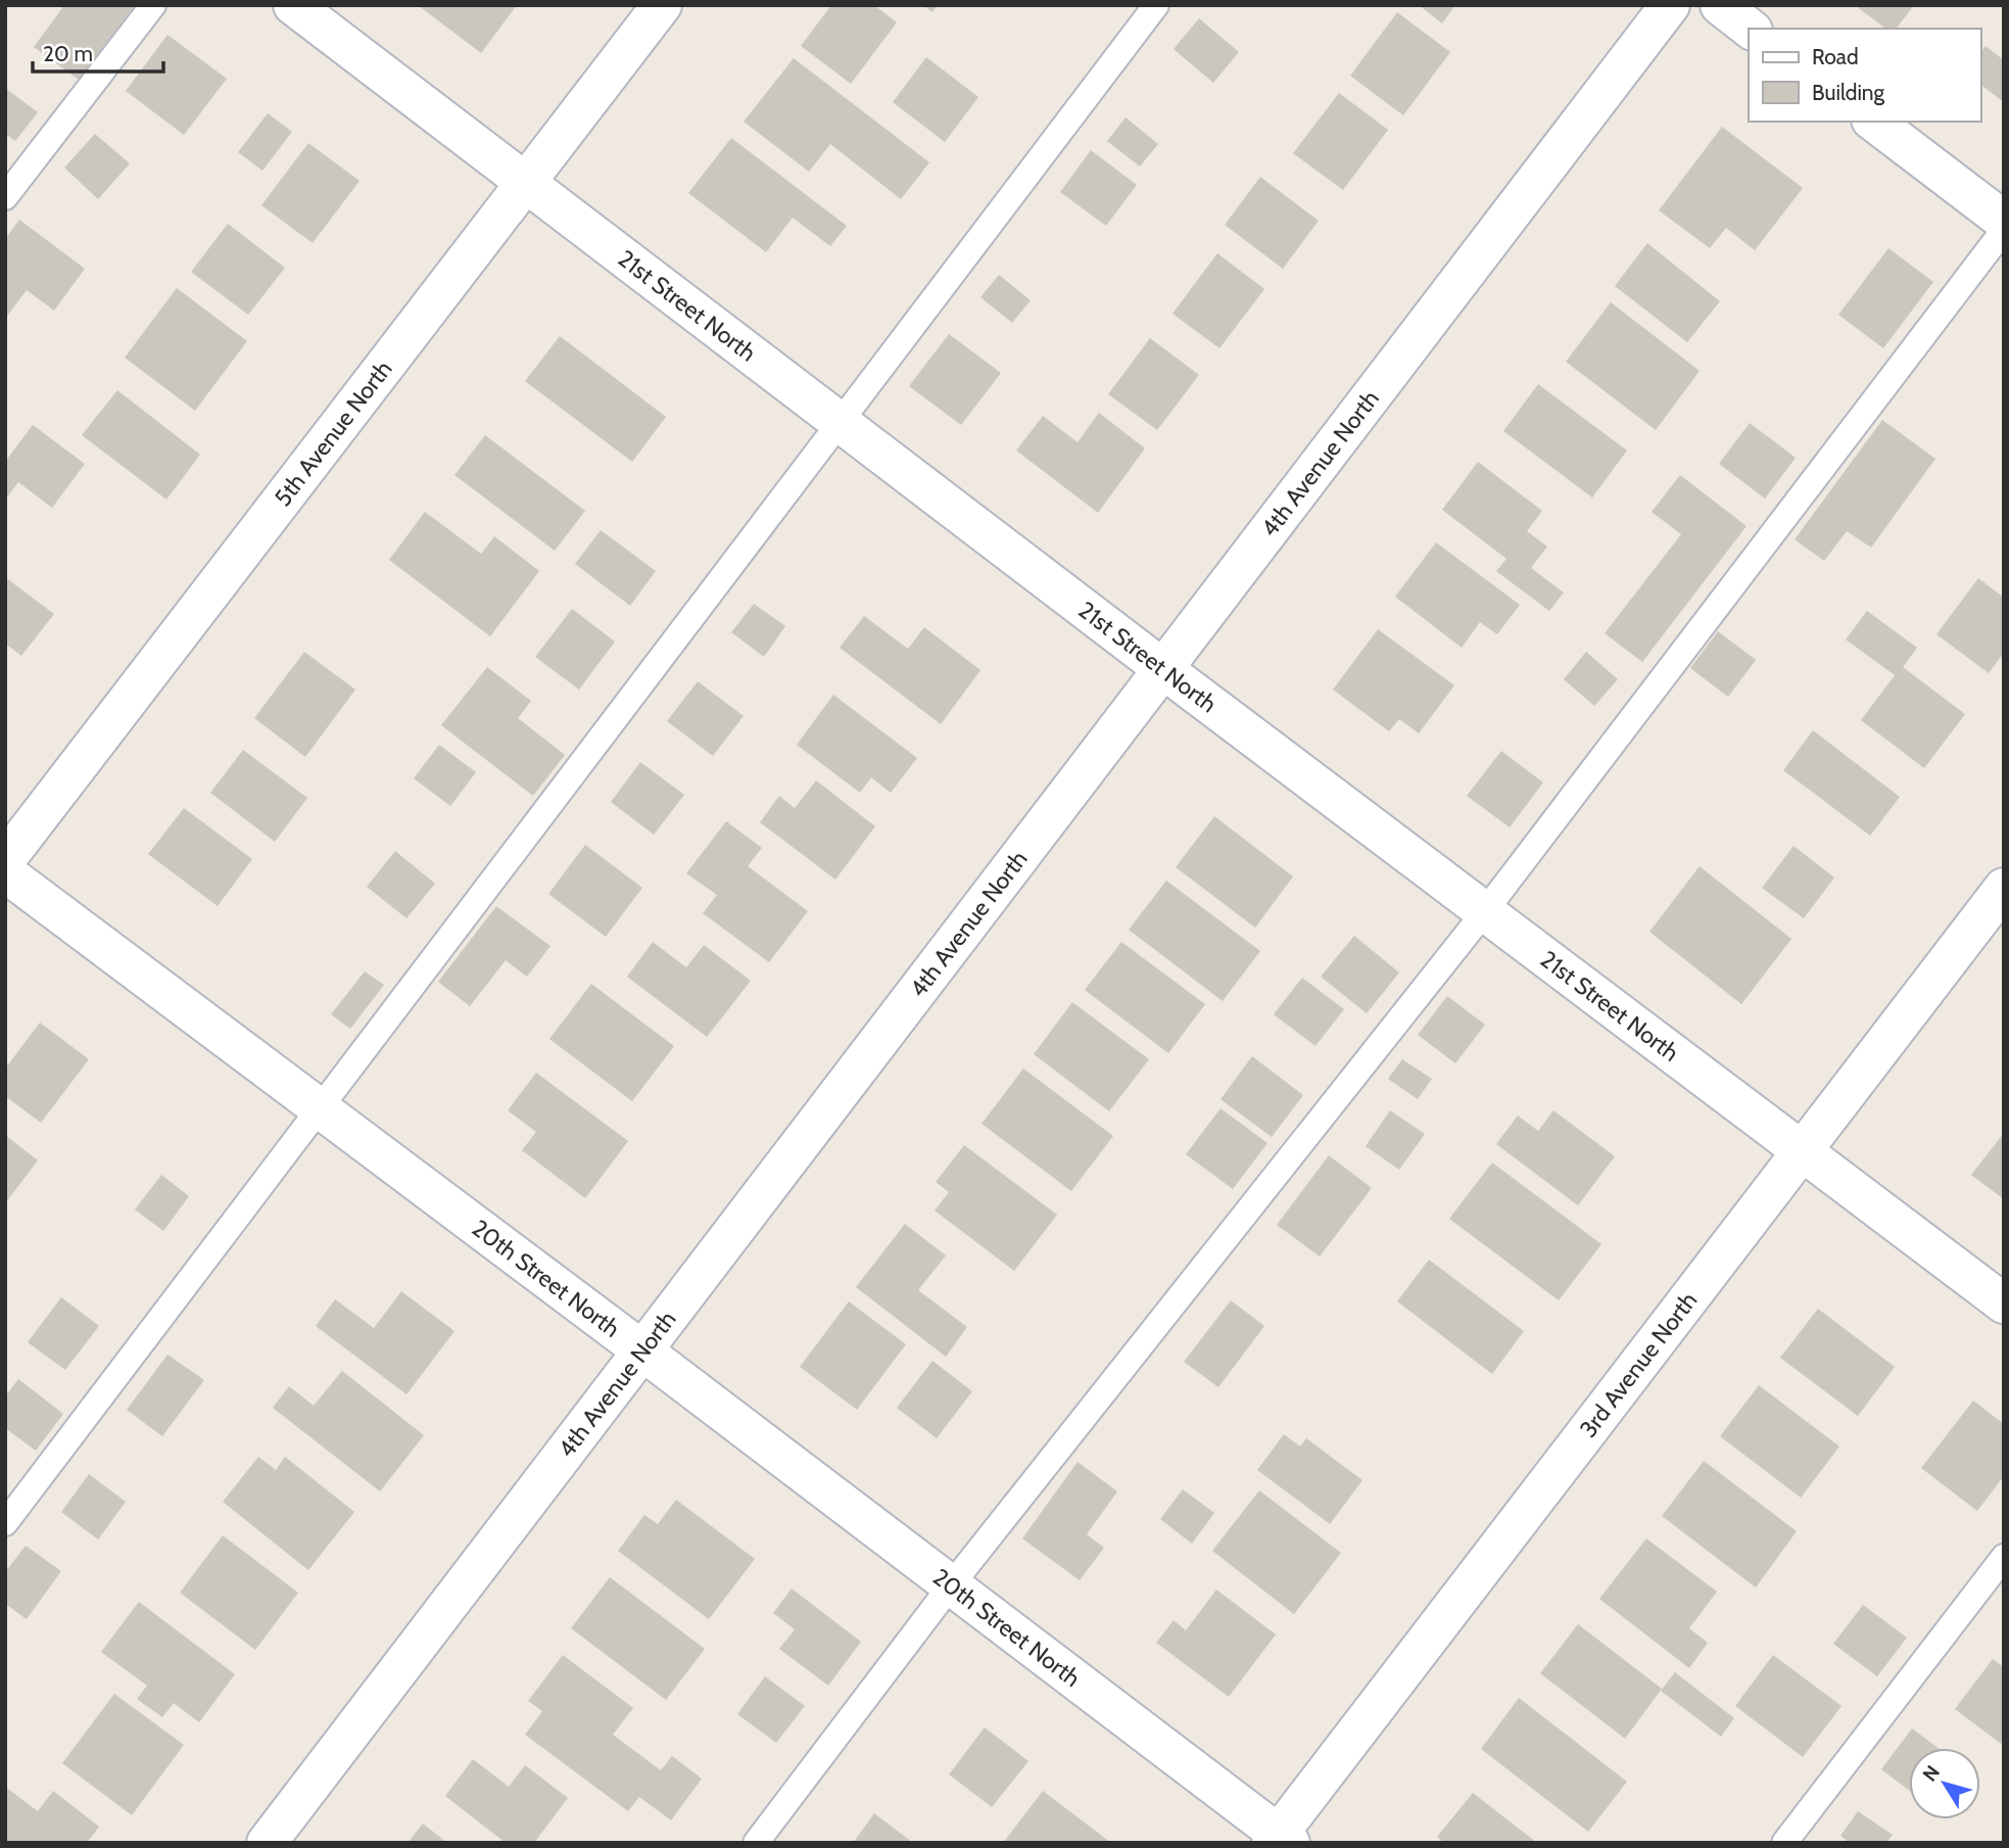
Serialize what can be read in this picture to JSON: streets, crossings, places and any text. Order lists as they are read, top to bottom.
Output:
{
  "streets": {
    "street": [
      "21st Street North",
      "5th Avenue North",
      "4th Avenue North",
      "20th Street North",
      "3rd Avenue North"
    ]
  },
  "crossings": [
    ["21st Street North", "5th Avenue North"],
    ["21st Street North", "4th Avenue North"],
    ["21st Street North", "3rd Avenue North"],
    ["4th Avenue North", "20th Street North"],
    ["20th Street North", "3rd Avenue North"]
  ],
  "legend": ["Road", "Building"],
  "scale_bar": "20 m",
  "north": "top left"
}
